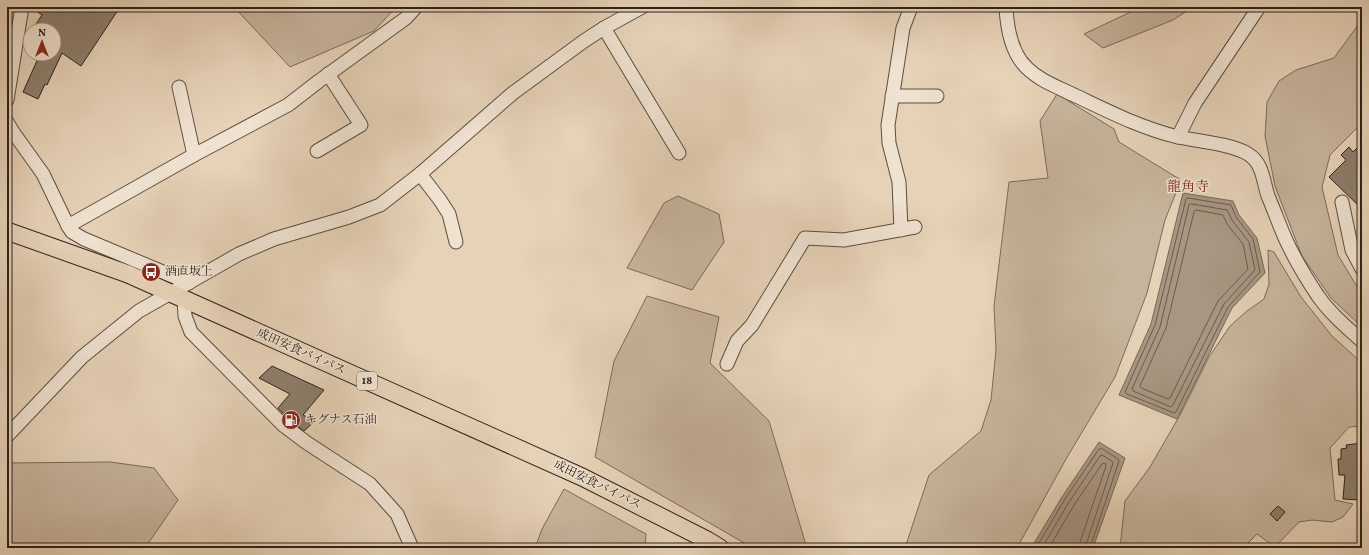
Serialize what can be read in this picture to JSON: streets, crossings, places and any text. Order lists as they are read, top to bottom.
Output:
{
  "streets": {
    "main road": ["成田安食バイパス", "18"]
  },
  "districts": ["龍角寺"],
  "places": {
    "bus stop": ["酒直坂上"],
    "fuel station": ["キグナス石油"]
  },
  "north": "top"
}
